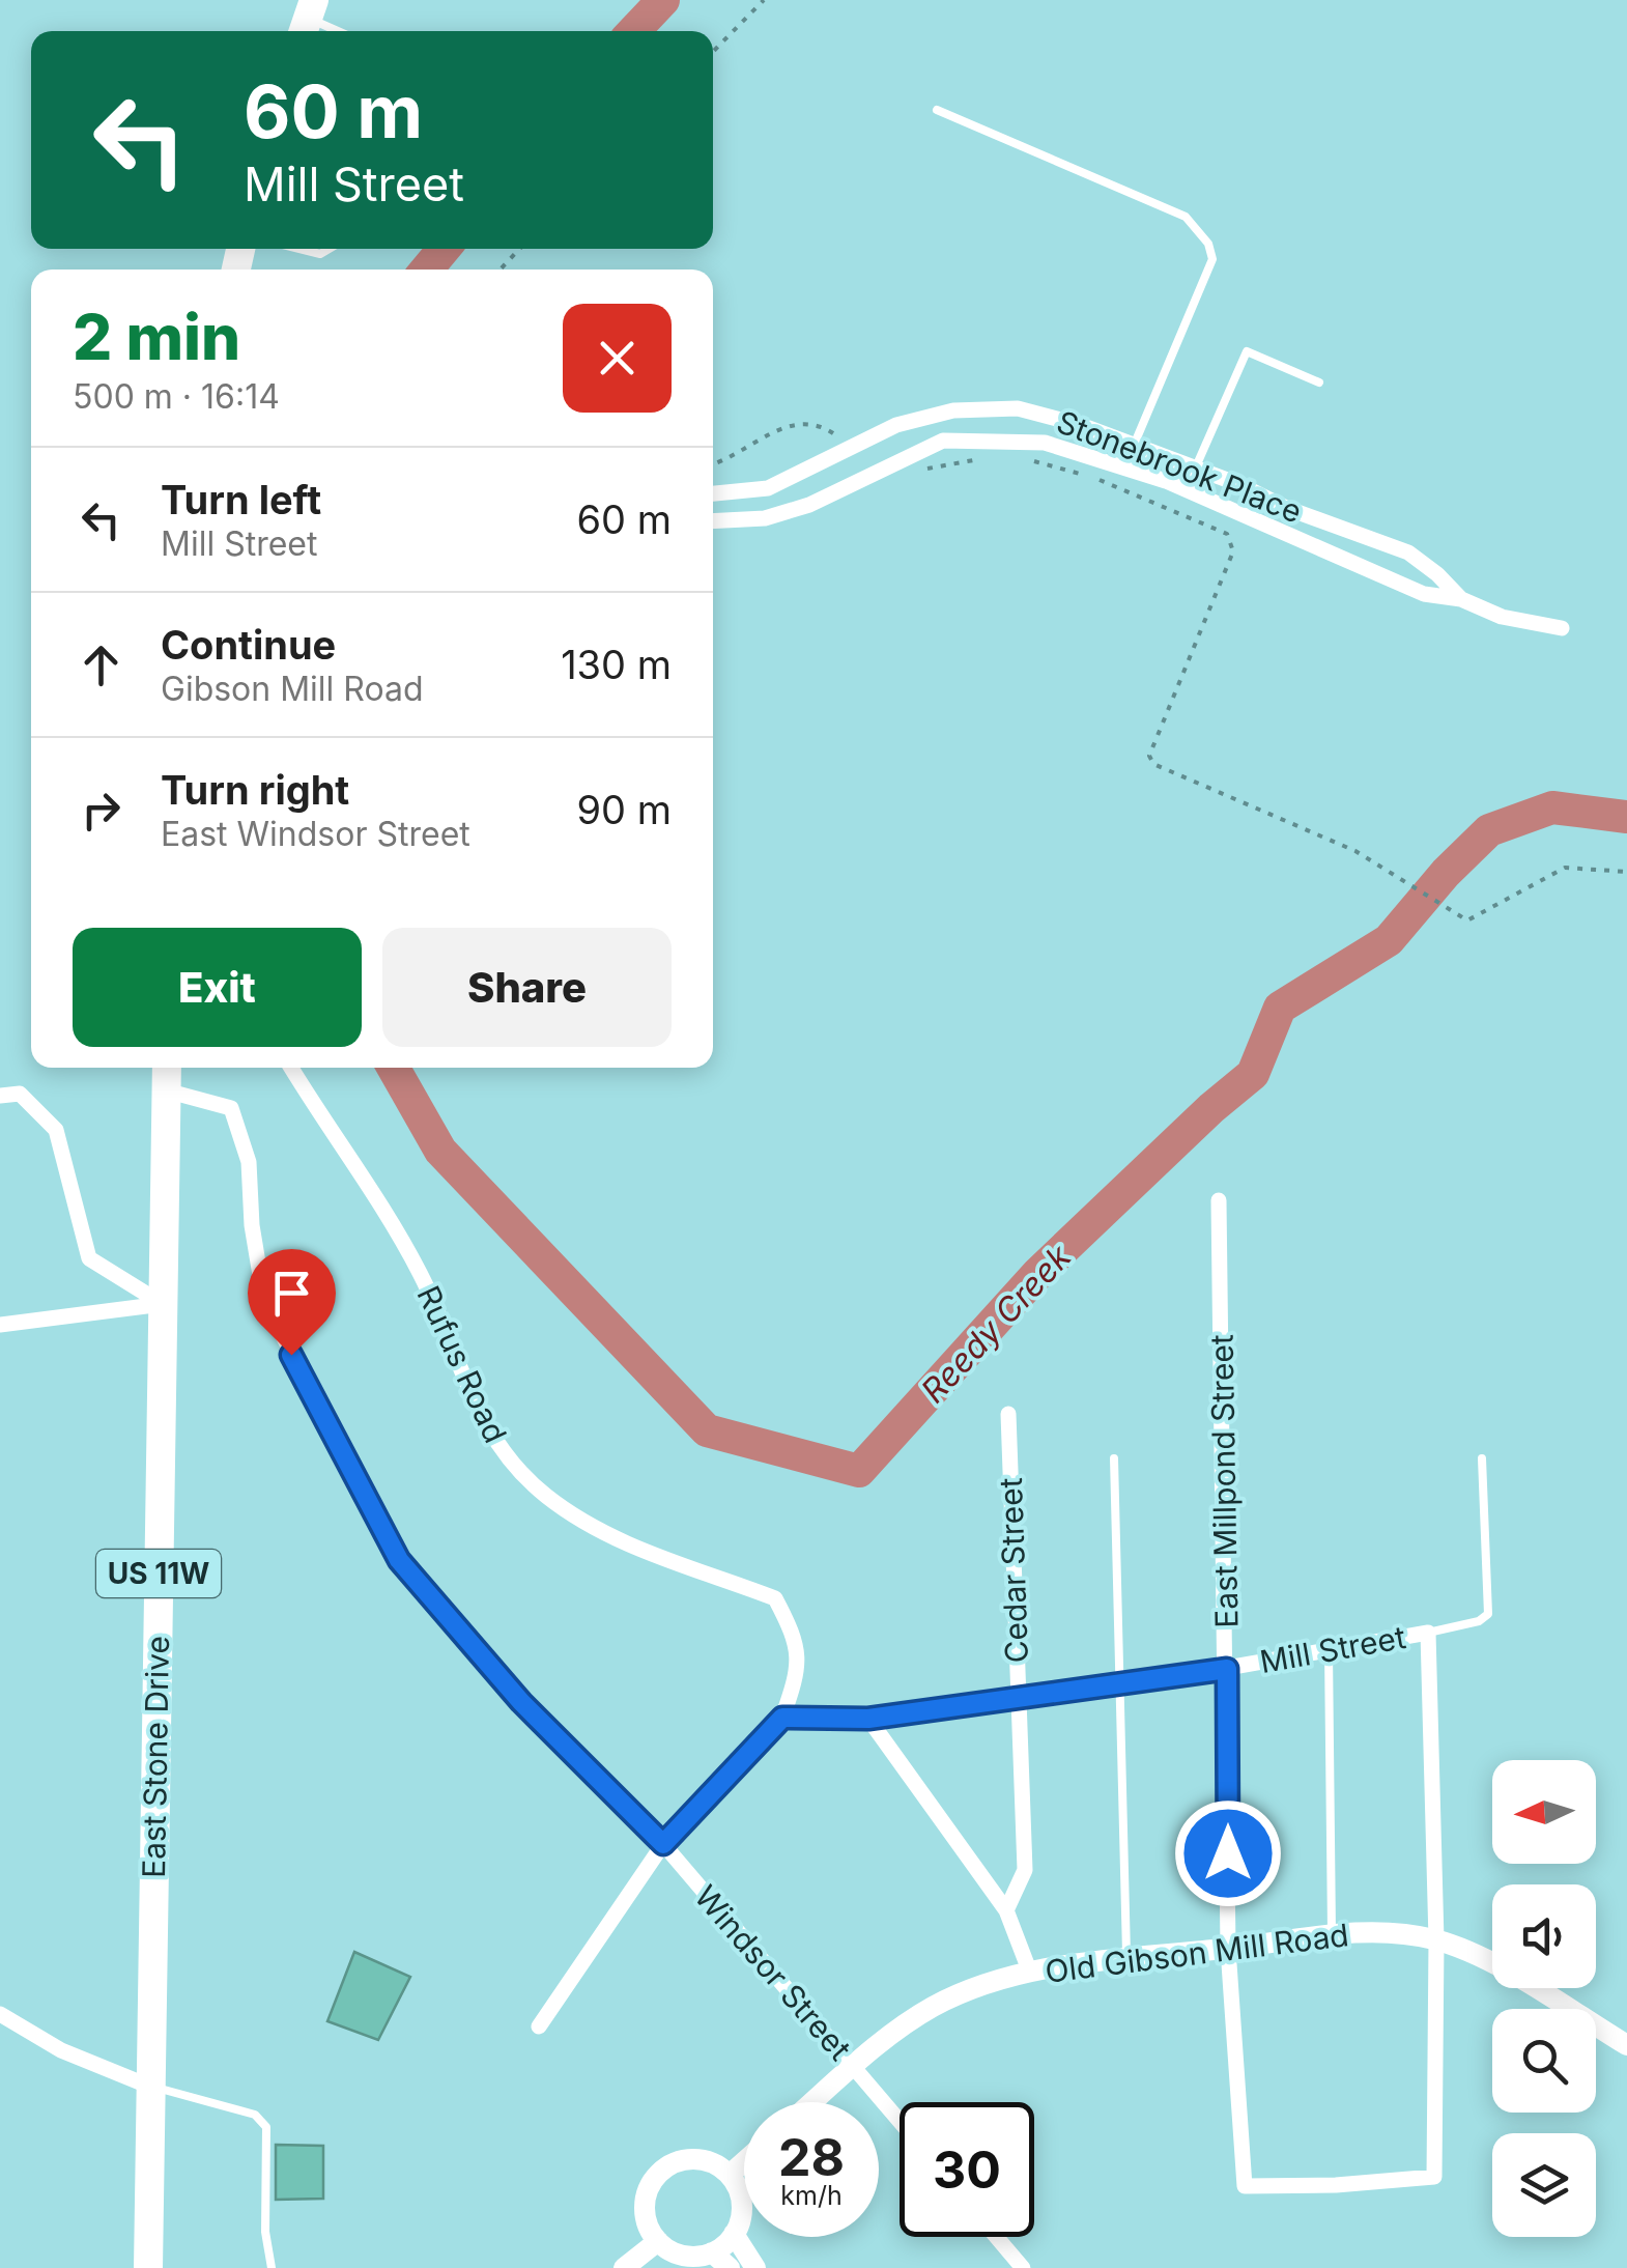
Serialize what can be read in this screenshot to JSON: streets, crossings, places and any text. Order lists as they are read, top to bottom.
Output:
{
  "streets": {
    "highway": ["US 11W", "East Stone Drive"],
    "main road": ["Old Gibson Mill Road"],
    "street": [
      "Stonebrook Place",
      "Rufus Road",
      "East Millpond Street",
      "Cedar Street",
      "Mill Street",
      "Windsor Street"
    ]
  },
  "crossings": [
    ["Rufus Road", "Mill Street"],
    ["East Millpond Street", "Mill Street"],
    ["East Millpond Street", "Old Gibson Mill Road"],
    ["Cedar Street", "Mill Street"],
    ["East Stone Drive", "Windsor Street"],
    ["Old Gibson Mill Road", "Windsor Street"]
  ],
  "water": ["Reedy Creek"],
  "north": "left",
  "page": {
    "turn": ["60 m", "Mill Street"],
    "heading": ["2 min", "500 m · 16:14"],
    "list": [
      {
        "name": "Turn left",
        "note": "Mill Street",
        "value": "60 m"
      },
      {
        "name": "Continue",
        "note": "Gibson Mill Road",
        "value": "130 m"
      },
      {
        "name": "Turn right",
        "note": "East Windsor Street",
        "value": "90 m"
      }
    ],
    "buttons": ["Exit", "Share"],
    "speed": "28 km/h",
    "limit": "30"
  }
}
